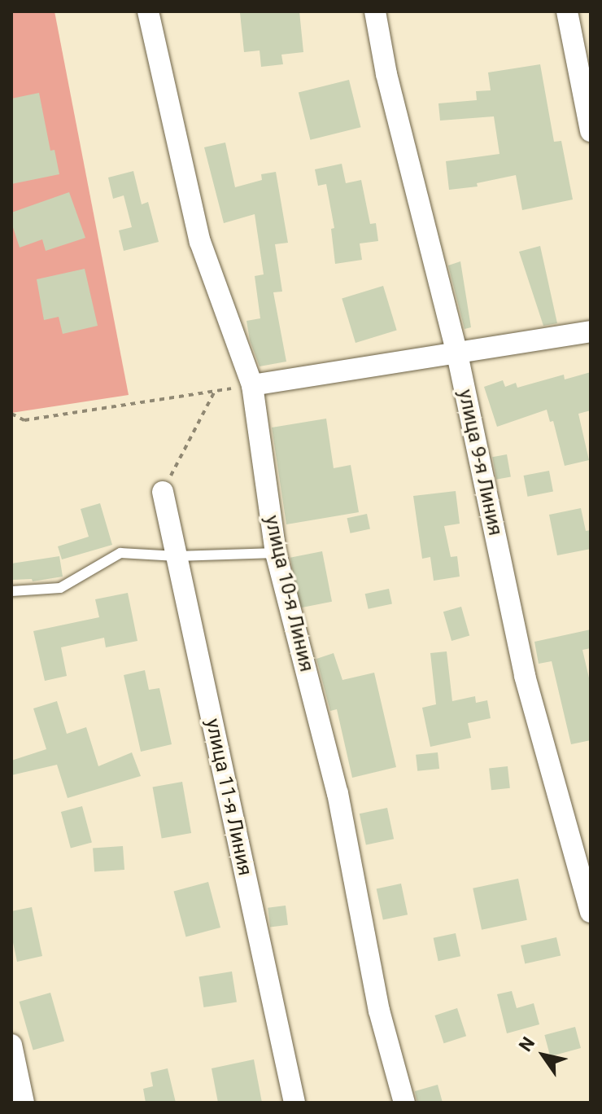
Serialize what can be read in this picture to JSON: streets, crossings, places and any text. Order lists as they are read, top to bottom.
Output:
{
  "streets": {
    "street": ["улица 9-я Линия", "улица 10-я Линия", "улица 11-я Линия"]
  },
  "north": "top left"
}
